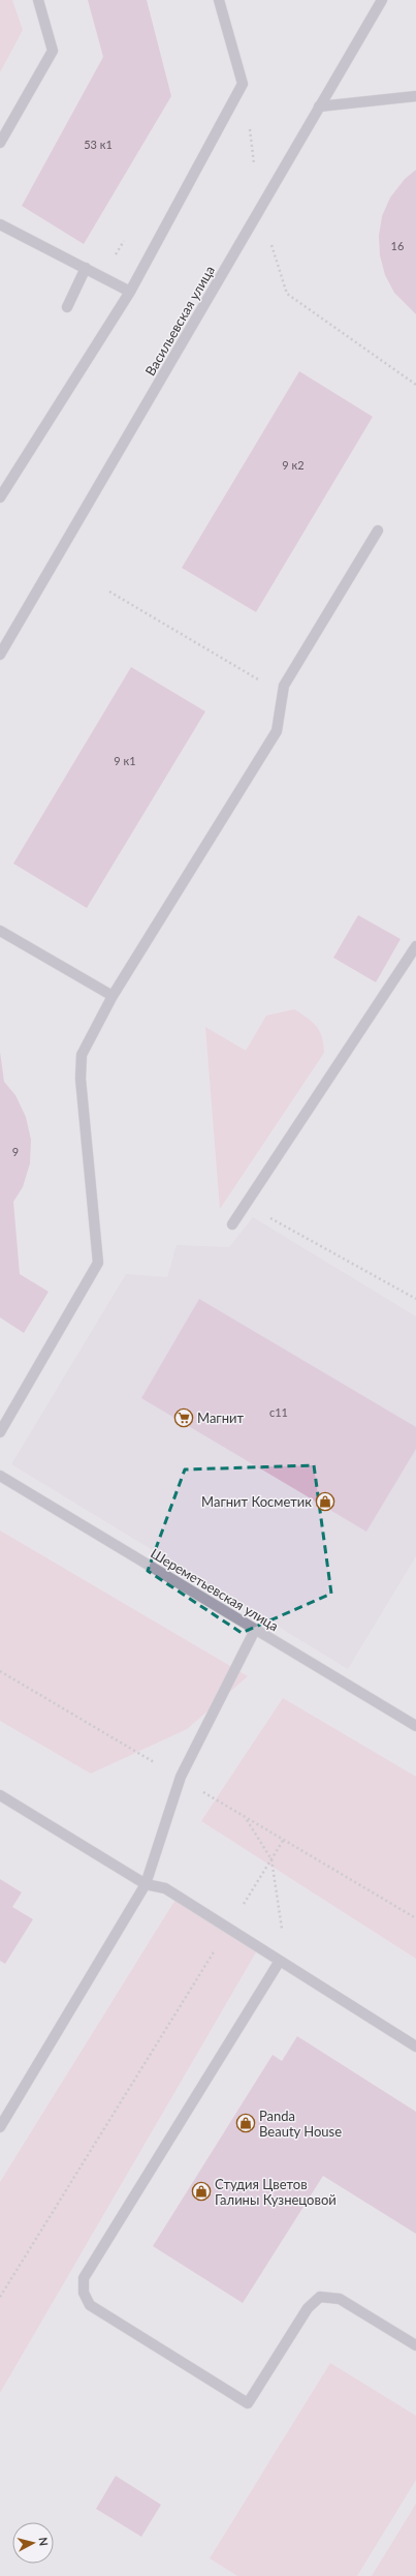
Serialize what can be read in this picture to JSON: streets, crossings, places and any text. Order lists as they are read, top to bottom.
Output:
{
  "streets": {
    "street": ["Васильевская улица", "Шереметьевская улица"]
  },
  "places": {
    "supermarket": ["Магнит"],
    "shop": ["Магнит Косметик", "Panda Beauty House", "Студия Цветов Галины Кузнецовой"]
  },
  "house_numbers": [
    "53 к1",
    "16",
    "9 к2",
    "9 к1",
    "9",
    "с11"
  ],
  "north": "right"
}
